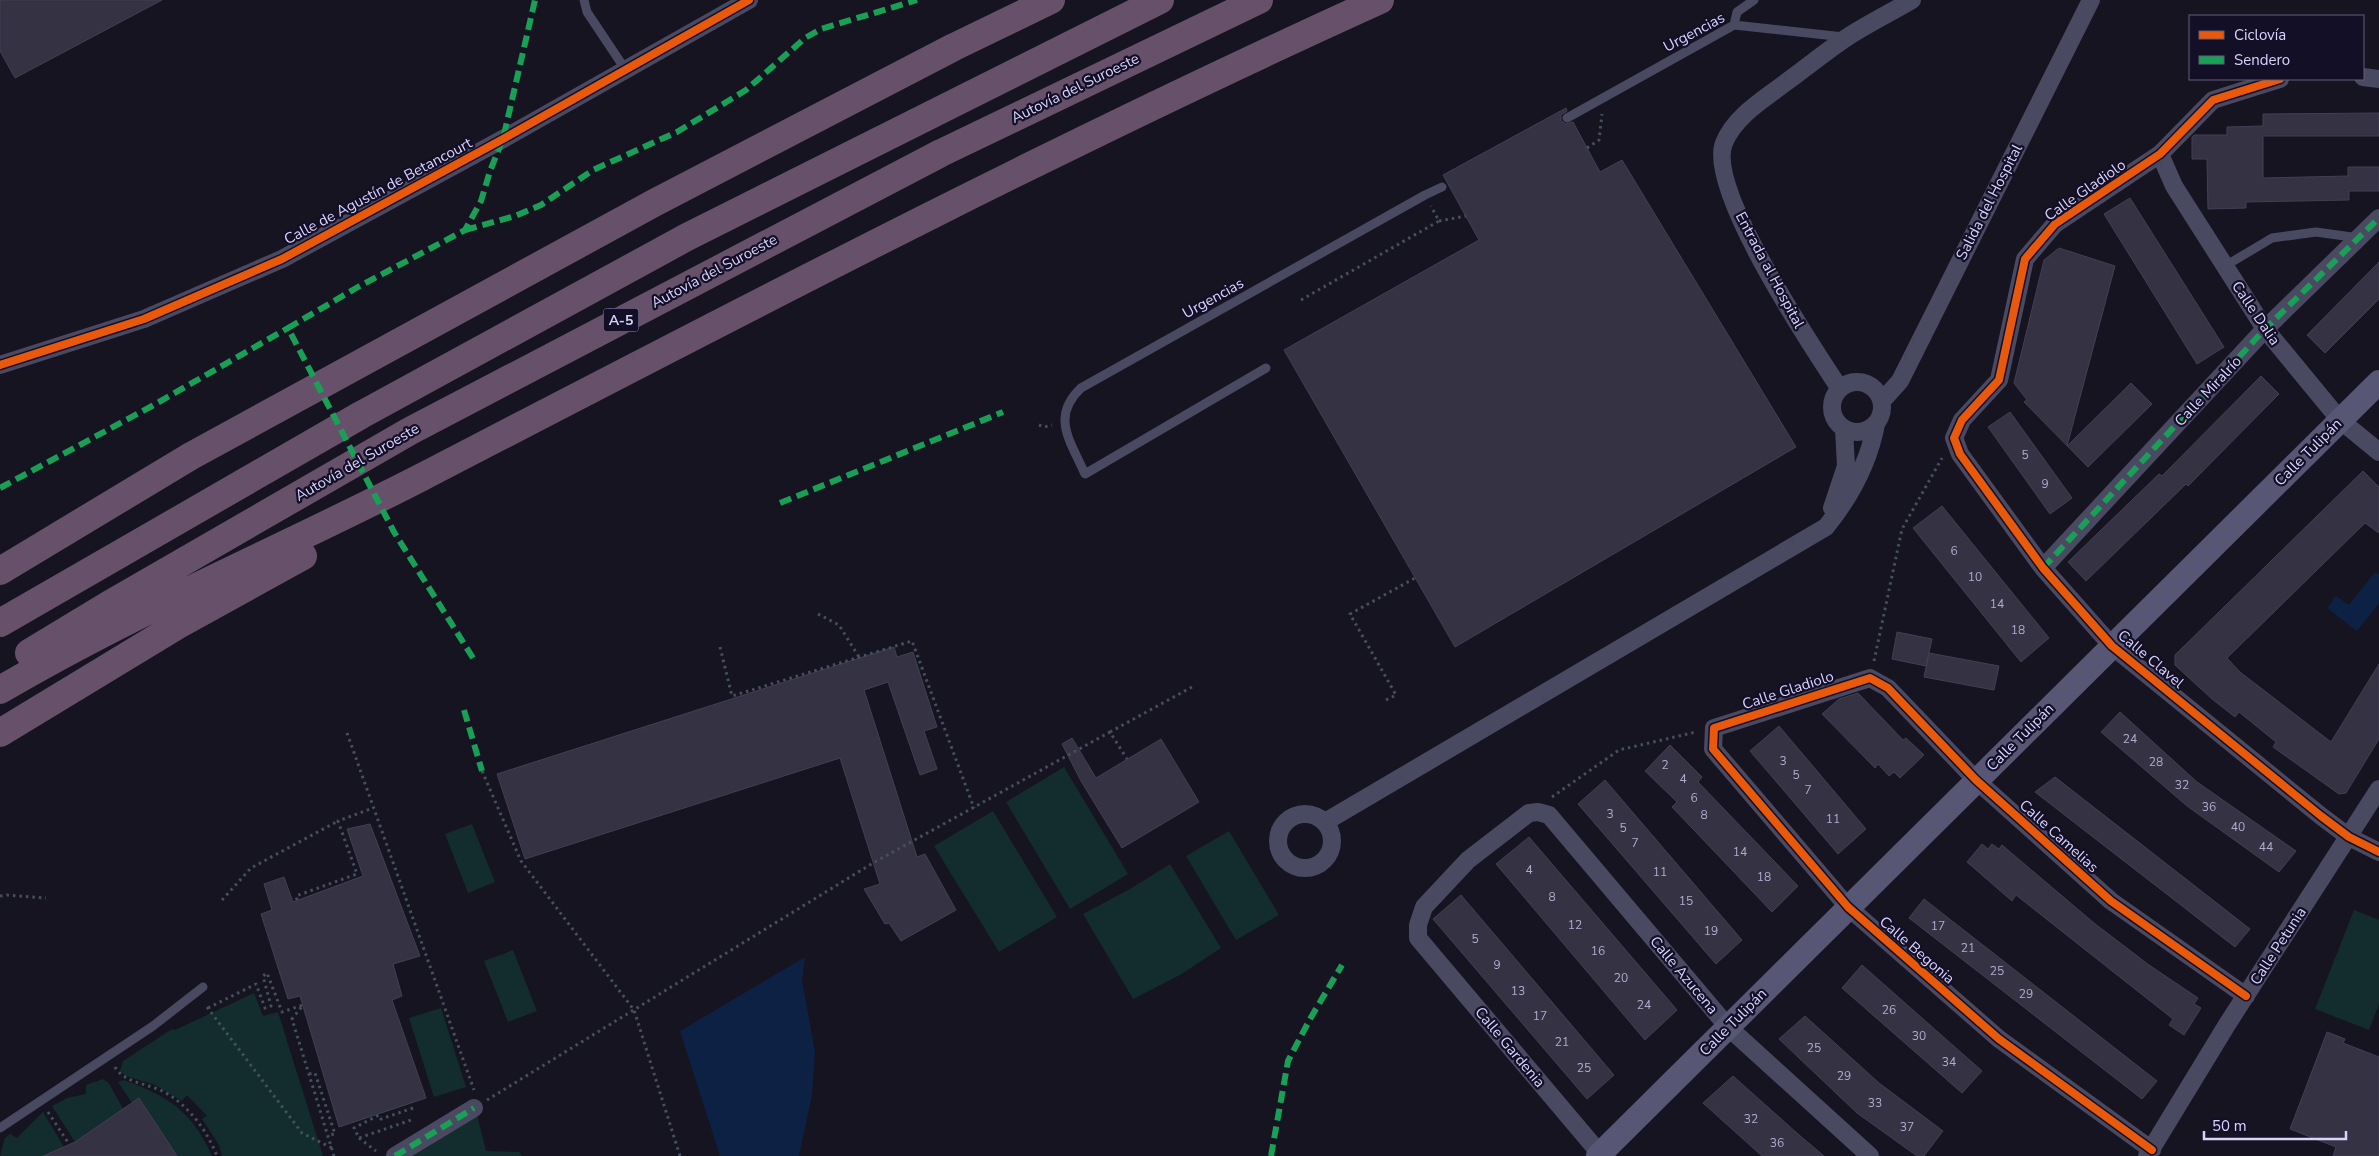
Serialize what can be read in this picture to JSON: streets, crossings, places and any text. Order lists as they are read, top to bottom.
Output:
{
  "streets": {
    "highway": ["Autovía del Suroeste", "A-5"],
    "street": [
      "Calle Gladiolo",
      "Calle de Agustín de Betancourt",
      "Salida del Hospital",
      "Entrada al Hospital",
      "Calle Dalia",
      "Calle Miralrío",
      "Calle Tulipán",
      "Calle Clavel",
      "Calle Camelias",
      "Calle Petunia",
      "Calle Begonia",
      "Calle Azucena",
      "Calle Gardenia"
    ],
    "lane": ["Urgencias"]
  },
  "crossings": [
    ["Urgencias", "Entrada al Hospital"],
    ["Calle Gladiolo", "Calle Dalia"],
    ["Calle Gladiolo", "Calle Clavel"],
    ["Calle Gladiolo", "Calle Camelias"],
    ["Calle Gladiolo", "Calle Begonia"],
    ["Salida del Hospital", "Entrada al Hospital"],
    ["Calle Dalia", "Calle Miralrío"],
    ["Calle Dalia", "Calle Tulipán"],
    ["Calle Miralrío", "Calle Clavel"],
    ["Calle Tulipán", "Calle Clavel"],
    ["Calle Tulipán", "Calle Camelias"],
    ["Calle Tulipán", "Calle Begonia"],
    ["Calle Tulipán", "Calle Azucena"],
    ["Calle Tulipán", "Calle Gardenia"],
    ["Calle Clavel", "Calle Petunia"],
    ["Calle Camelias", "Calle Petunia"],
    ["Calle Petunia", "Calle Begonia"],
    ["Calle Azucena", "Calle Gardenia"]
  ],
  "house_numbers": [
    "5",
    "9",
    "6",
    "10",
    "14",
    "18",
    "24",
    "3",
    "28",
    "2",
    "5",
    "4",
    "32",
    "7",
    "6",
    "36",
    "3",
    "8",
    "11",
    "40",
    "5",
    "7",
    "44",
    "14",
    "4",
    "11",
    "18",
    "8",
    "15",
    "12",
    "17",
    "19",
    "5",
    "21",
    "16",
    "9",
    "25",
    "20",
    "13",
    "29",
    "24",
    "26",
    "17",
    "30",
    "21",
    "25",
    "34",
    "25",
    "29",
    "33",
    "32",
    "37",
    "36"
  ],
  "legend": ["Ciclovía", "Sendero"],
  "scale_bar": "50 m"
}
